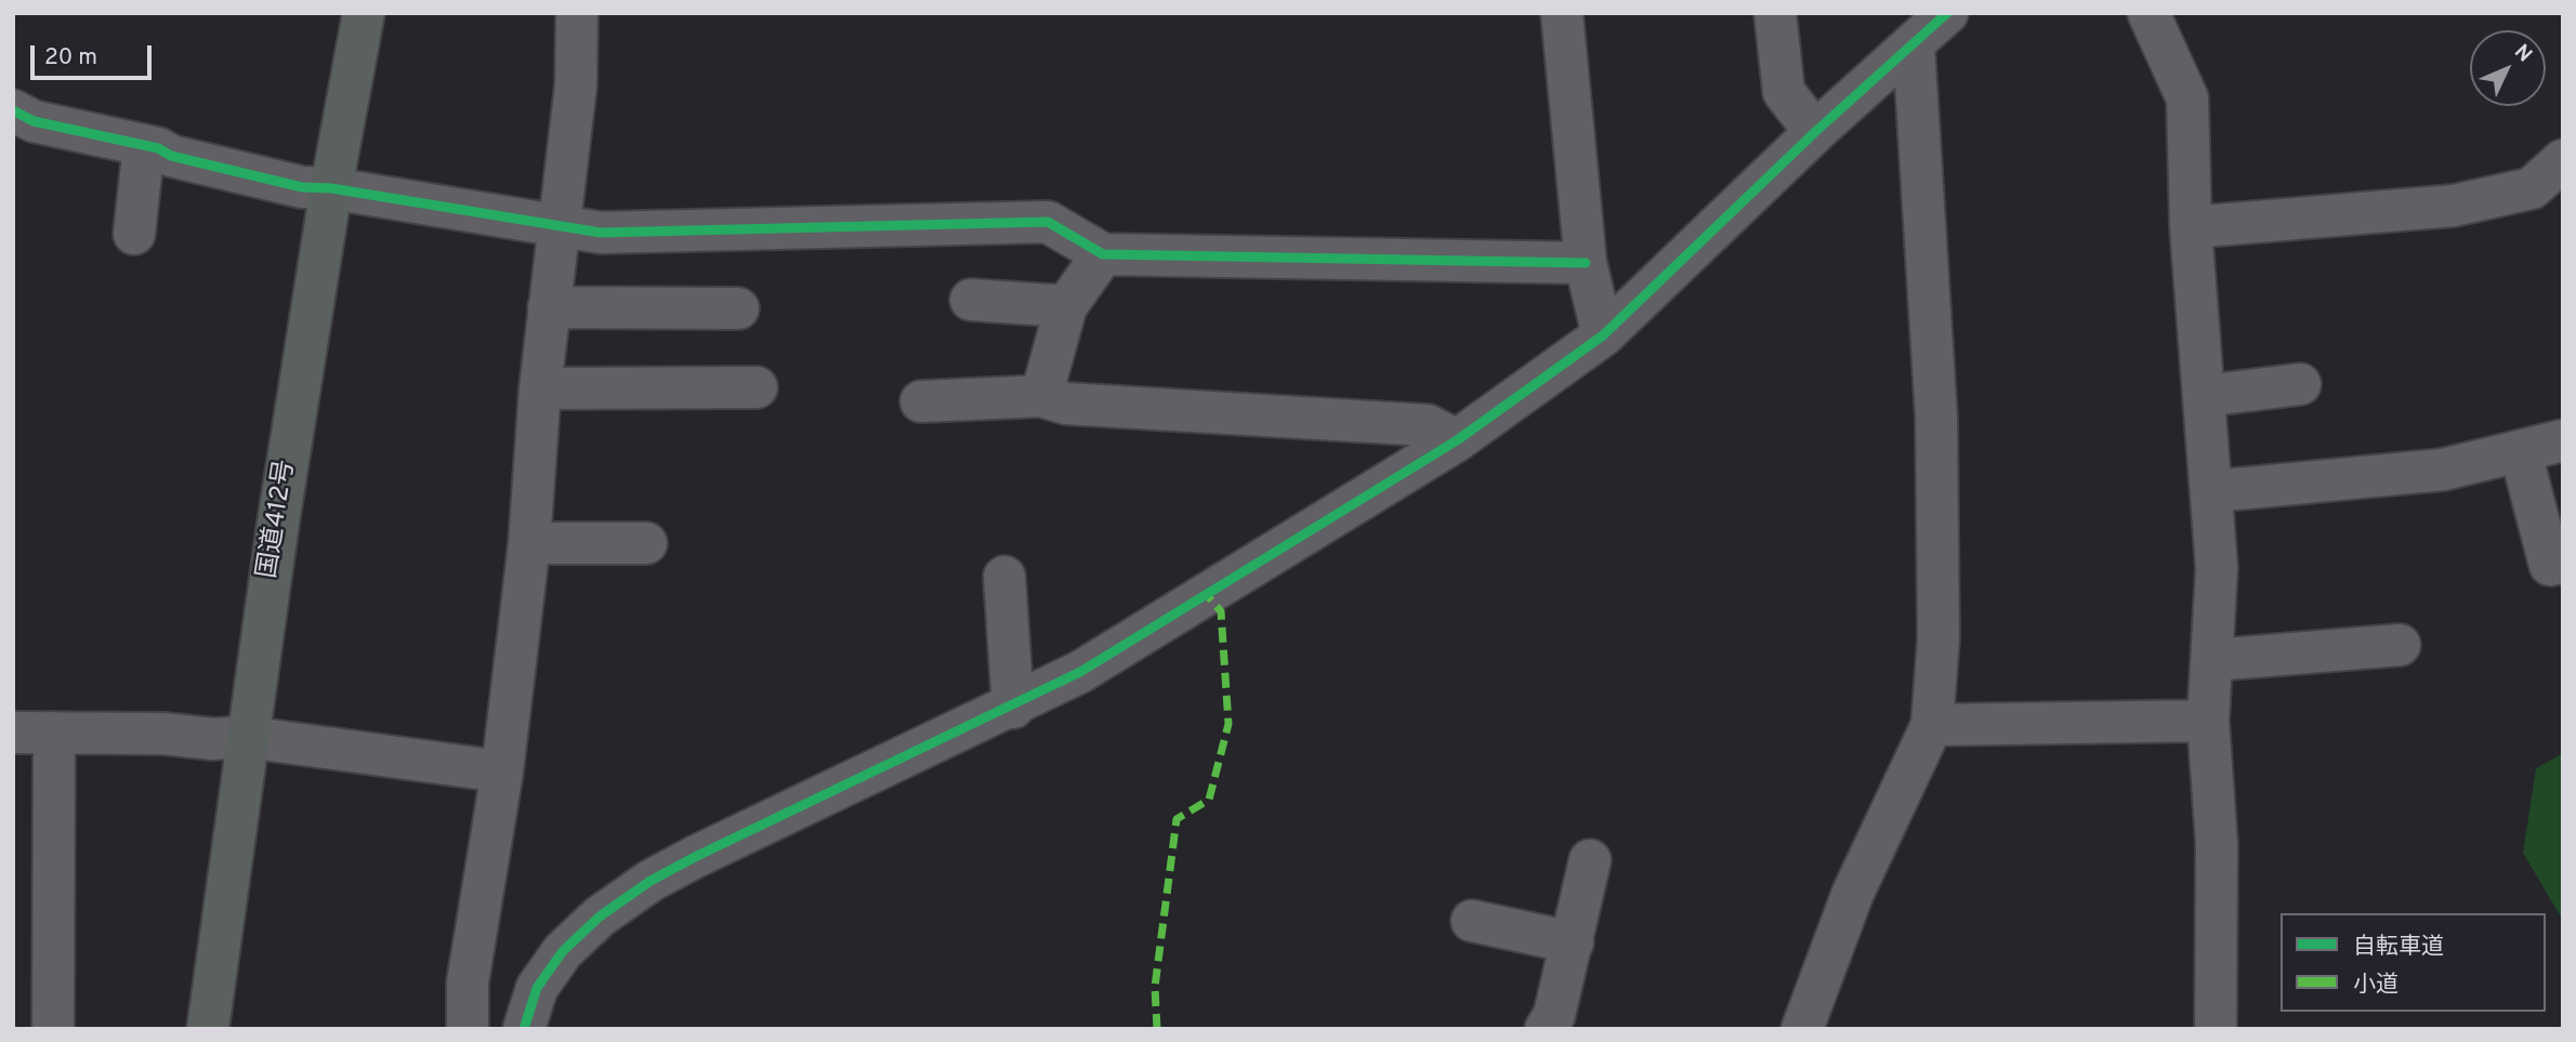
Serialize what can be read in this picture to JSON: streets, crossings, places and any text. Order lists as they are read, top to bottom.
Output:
{
  "streets": {
    "highway": ["国道412号"]
  },
  "legend": ["自転車道", "小道"],
  "scale_bar": "20 m",
  "north": "top right"
}
